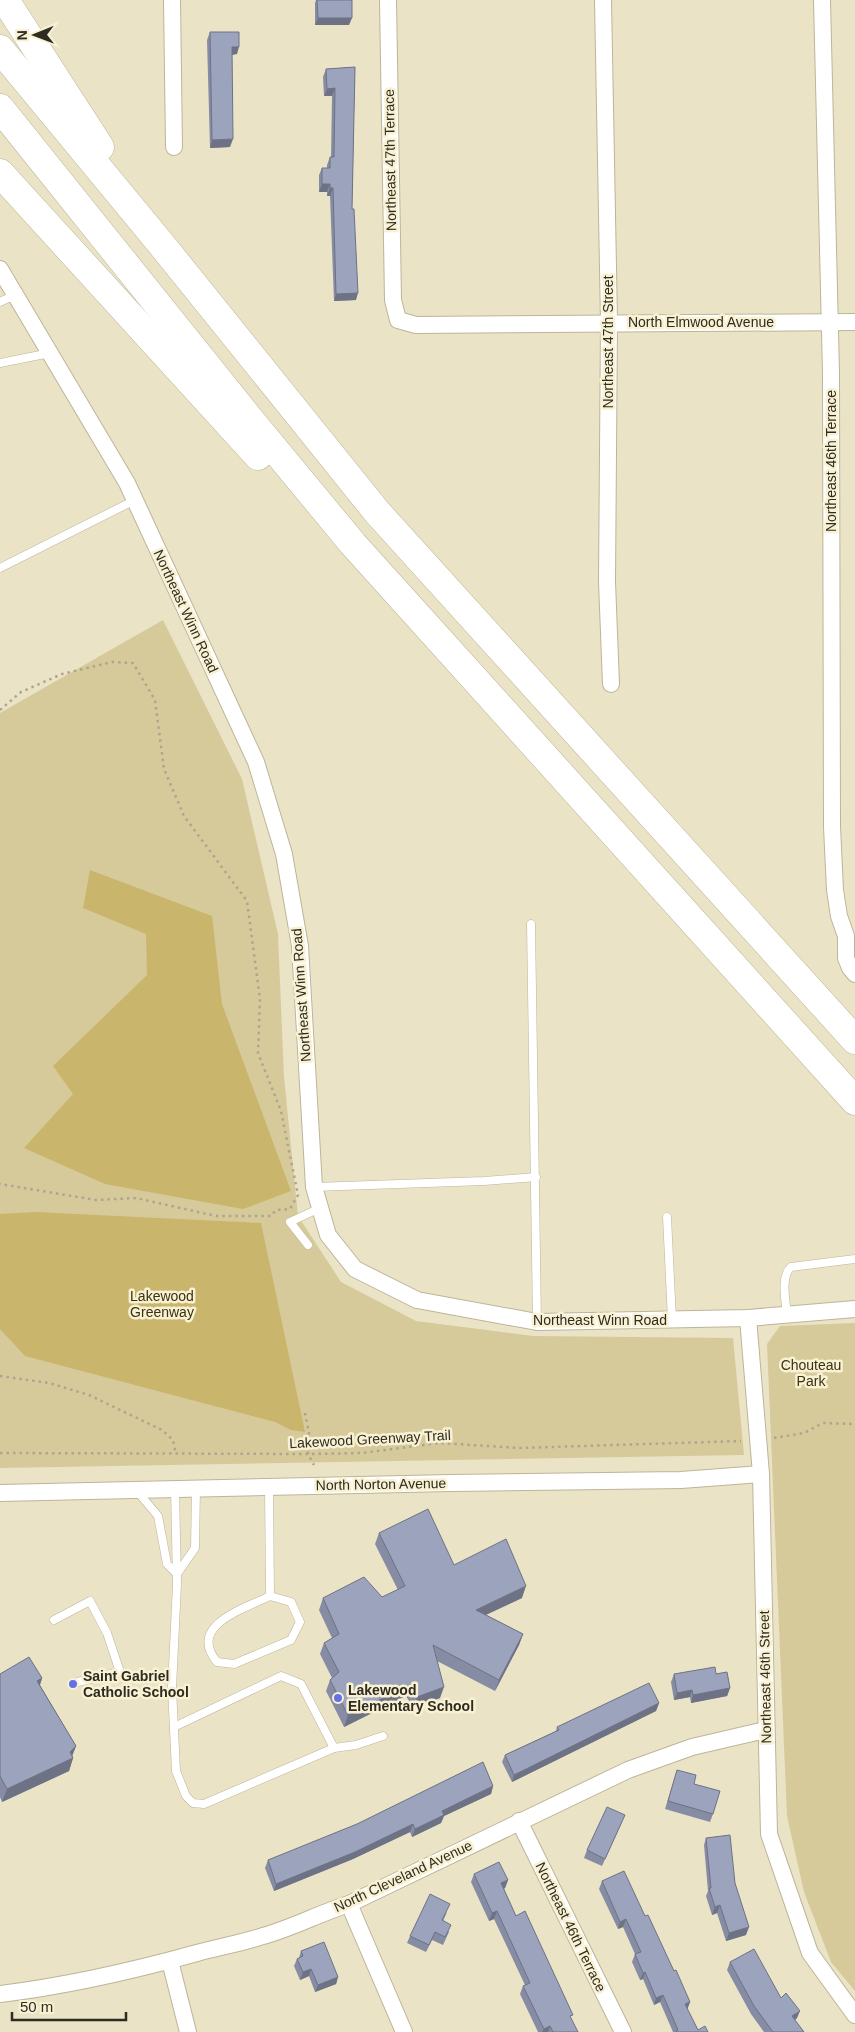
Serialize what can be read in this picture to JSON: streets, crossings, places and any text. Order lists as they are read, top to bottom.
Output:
{
  "streets": {
    "street": [
      "Northeast 47th Terrace",
      "North Elmwood Avenue",
      "Northeast 47th Street",
      "Northeast 46th Terrace",
      "Northeast Winn Road",
      "North Norton Avenue",
      "Northeast 46th Street",
      "North Cleveland Avenue"
    ],
    "path": ["Lakewood Greenway Trail"]
  },
  "crossings": [
    ["Northeast 47th Terrace", "North Elmwood Avenue"],
    ["North Elmwood Avenue", "Northeast 47th Street"],
    ["North Elmwood Avenue", "Northeast 46th Terrace"],
    ["Northeast 46th Terrace", "North Cleveland Avenue"],
    ["Northeast Winn Road", "Northeast 46th Street"],
    ["North Norton Avenue", "Northeast 46th Street"],
    ["Northeast 46th Street", "North Cleveland Avenue"]
  ],
  "parks": ["Lakewood Greenway", "Chouteau Park"],
  "places": ["Saint Gabriel Catholic School", "Lakewood Elementary School"],
  "scale_bar": "50 m",
  "north": "left"
}
